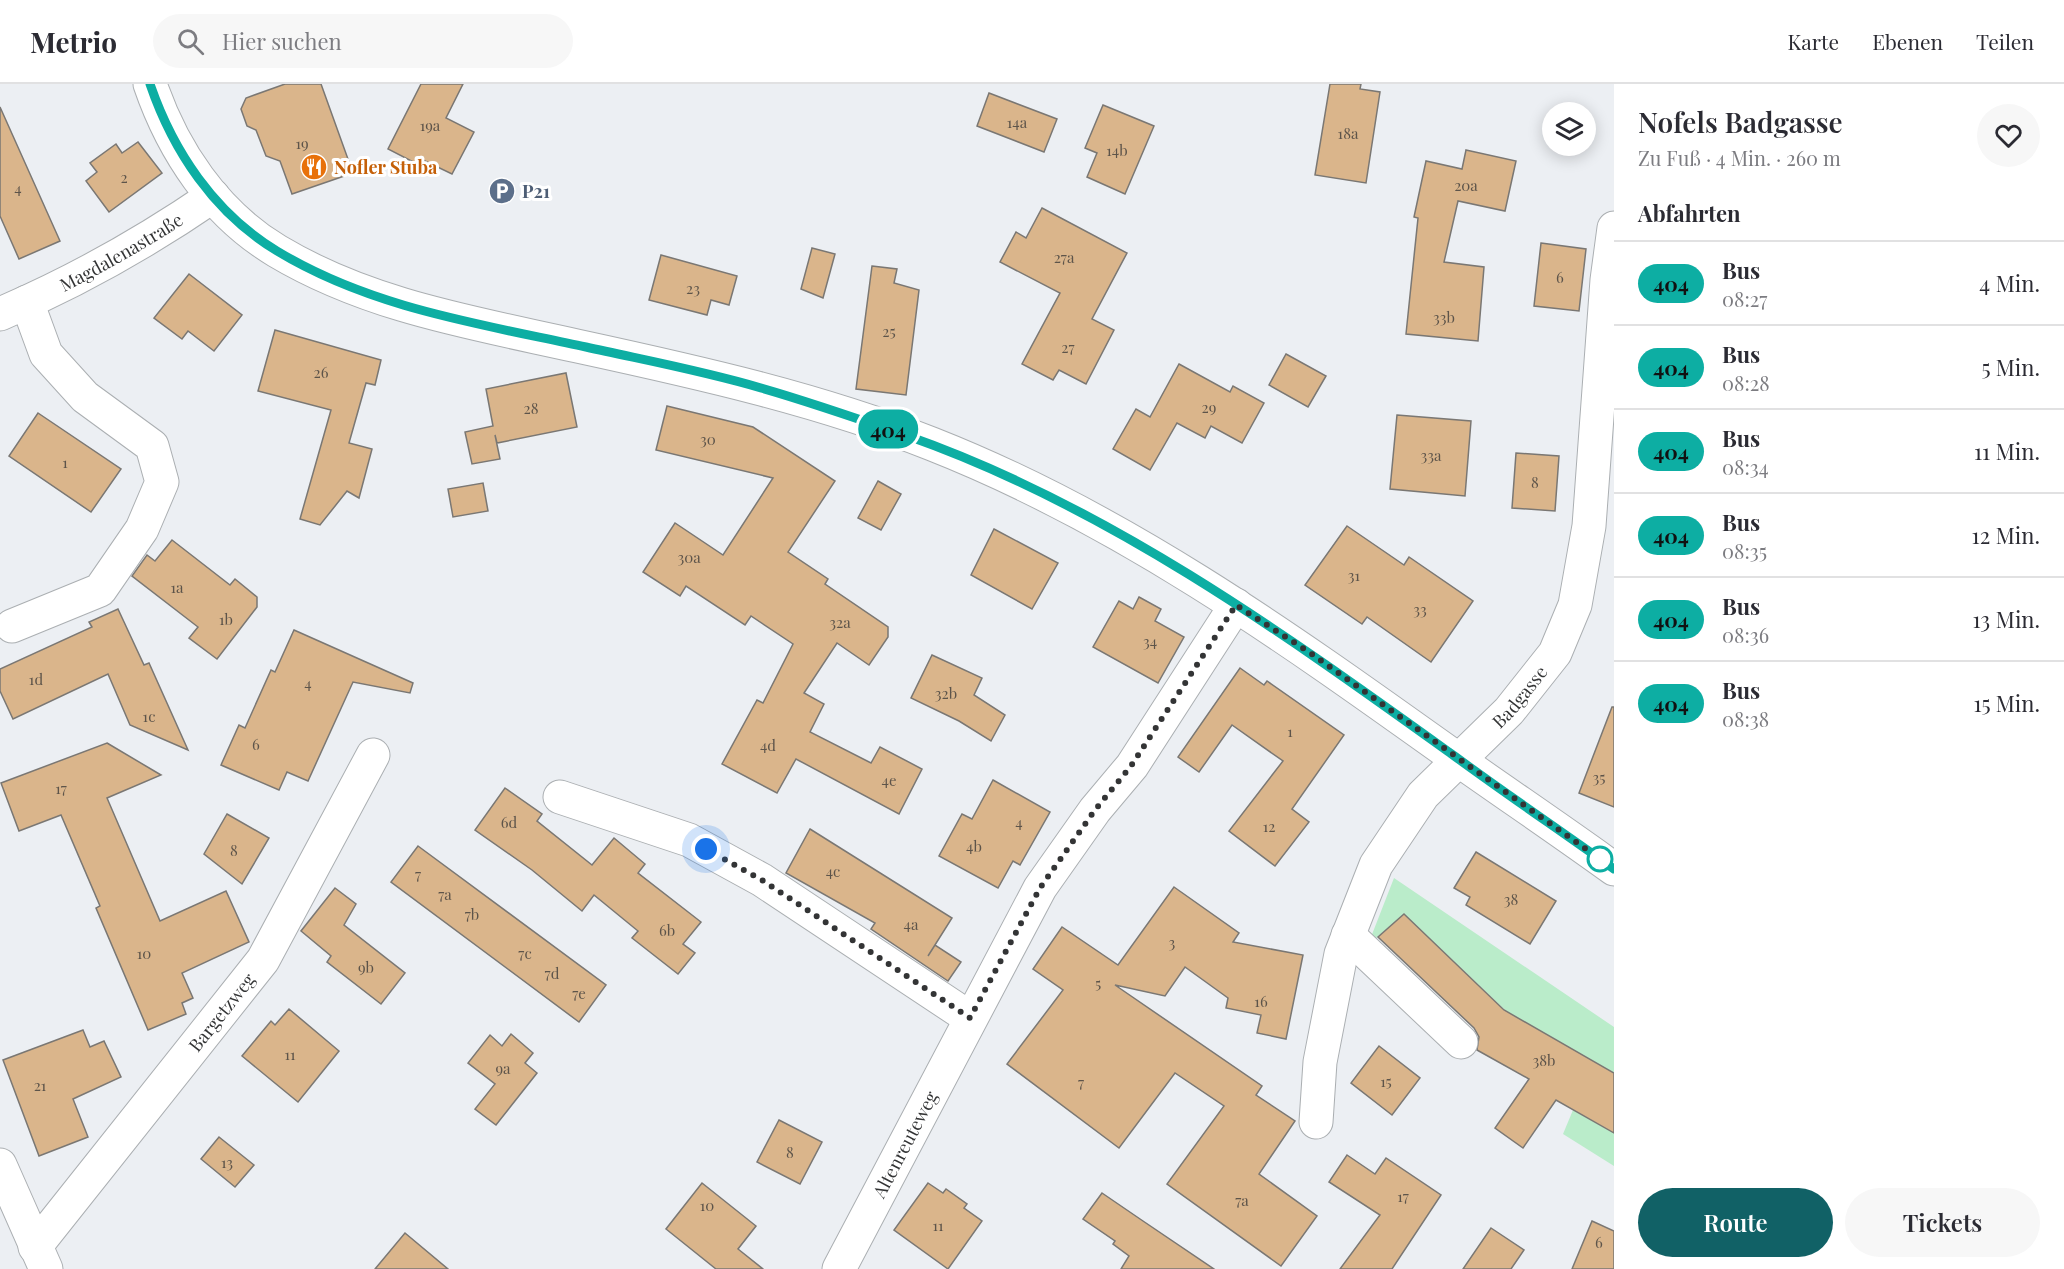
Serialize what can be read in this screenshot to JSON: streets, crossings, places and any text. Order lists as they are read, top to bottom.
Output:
{
  "streets": {
    "street": [
      "Magdalenastraße",
      "Badgasse",
      "Bargetzweg",
      "Altenreuteweg"
    ]
  },
  "places": {
    "restaurant": ["Nofler Stuba"],
    "parking": ["P21"]
  },
  "lines": ["bus line 404"],
  "house_numbers": [
    "14a",
    "19a",
    "18a",
    "19",
    "14b",
    "2",
    "20a",
    "4",
    "27a",
    "6",
    "23",
    "33b",
    "25",
    "27",
    "26",
    "29",
    "28",
    "30",
    "33a",
    "1",
    "8",
    "30a",
    "31",
    "1a",
    "33",
    "1b",
    "32a",
    "34",
    "1d",
    "4",
    "32b",
    "1c",
    "1",
    "6",
    "4d",
    "35",
    "4e",
    "17",
    "6d",
    "4",
    "12",
    "4b",
    "8",
    "4c",
    "7",
    "7a",
    "38",
    "7b",
    "4a",
    "6b",
    "3",
    "10",
    "7c",
    "9b",
    "7d",
    "5",
    "7e",
    "16",
    "11",
    "38b",
    "9a",
    "15",
    "7",
    "21",
    "8",
    "13",
    "17",
    "7a",
    "10",
    "11",
    "6"
  ],
  "page": {
    "header": "Metrio",
    "search": "Hier suchen",
    "nav": ["Karte", "Ebenen", "Teilen"],
    "on_map": "404",
    "heading": [
      ["Nofels Badgasse", "Zu Fuß · 4 Min. · 260 m"],
      "Abfahrten"
    ],
    "list": [
      {
        "mark": "404",
        "name": "Bus",
        "note": "08:27",
        "value": "4 Min."
      },
      {
        "mark": "404",
        "name": "Bus",
        "note": "08:28",
        "value": "5 Min."
      },
      {
        "mark": "404",
        "name": "Bus",
        "note": "08:34",
        "value": "11 Min."
      },
      {
        "mark": "404",
        "name": "Bus",
        "note": "08:35",
        "value": "12 Min."
      },
      {
        "mark": "404",
        "name": "Bus",
        "note": "08:36",
        "value": "13 Min."
      },
      {
        "mark": "404",
        "name": "Bus",
        "note": "08:38",
        "value": "15 Min."
      }
    ],
    "buttons": ["Route", "Tickets"]
  }
}
